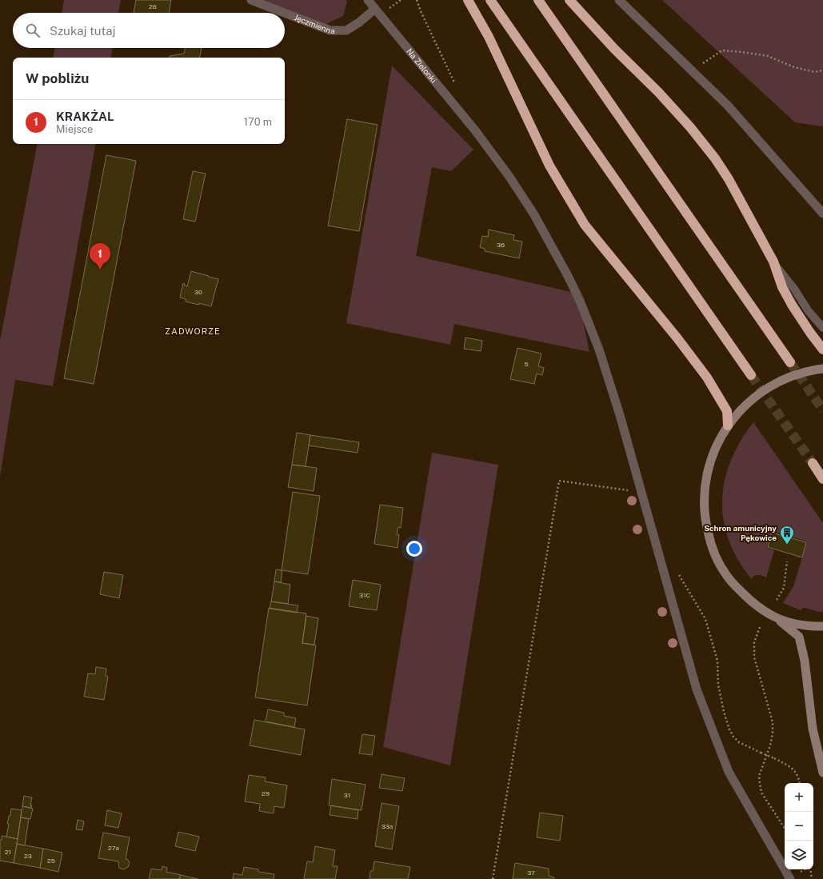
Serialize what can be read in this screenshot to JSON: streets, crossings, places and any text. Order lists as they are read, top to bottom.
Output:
{
  "streets": {
    "street": ["Jęczmienna", "Na Zielonki"]
  },
  "crossings": [
    ["Jęczmienna", "Na Zielonki"]
  ],
  "districts": ["ZADWORZE"],
  "places": {
    "building": ["Schron amunicyjny Pękowice"]
  },
  "house_numbers": [
    "28",
    "36",
    "30",
    "5",
    "31C",
    "29",
    "31",
    "33a",
    "27a",
    "21",
    "23",
    "25",
    "37"
  ],
  "page": {
    "search": "Szukaj tutaj",
    "heading": "W pobliżu",
    "list": [
      {
        "mark": "1",
        "name": "KRAKŻAL",
        "note": "Miejsce",
        "value": "170 m"
      }
    ],
    "pins": "1",
    "map_buttons": ["+", "−"]
  }
}
